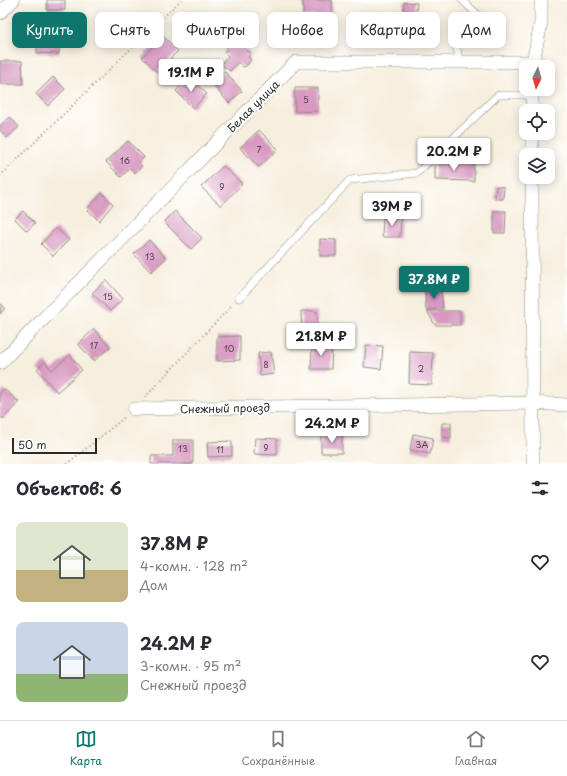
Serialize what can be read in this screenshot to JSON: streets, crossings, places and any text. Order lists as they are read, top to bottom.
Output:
{
  "streets": {
    "street": ["Белая улица", "Снежный проезд"]
  },
  "house_numbers": [
    "5",
    "7",
    "16",
    "9",
    "13",
    "15",
    "17",
    "10",
    "8",
    "2",
    "3А",
    "9",
    "13",
    "11"
  ],
  "scale_bar": "50 m",
  "north": "bottom",
  "page": {
    "chip": [
      "Купить",
      "Снять",
      "Фильтры",
      "Новое",
      "Квартира",
      "Дом"
    ],
    "price": [
      "19.1M ₽",
      "20.2M ₽",
      "39M ₽",
      "37.8M ₽",
      "21.8M ₽",
      "24.2M ₽"
    ],
    "scale": "50 m",
    "heading": "Объектов: 6",
    "list": [
      {
        "name": "37.8M ₽",
        "note": "4-комн. · 128 m² · Дом"
      },
      {
        "name": "24.2M ₽",
        "note": "3-комн. · 95 m² · Снежный проезд"
      }
    ],
    "tabs": ["Карта", "Сохранённые", "Главная"]
  }
}
